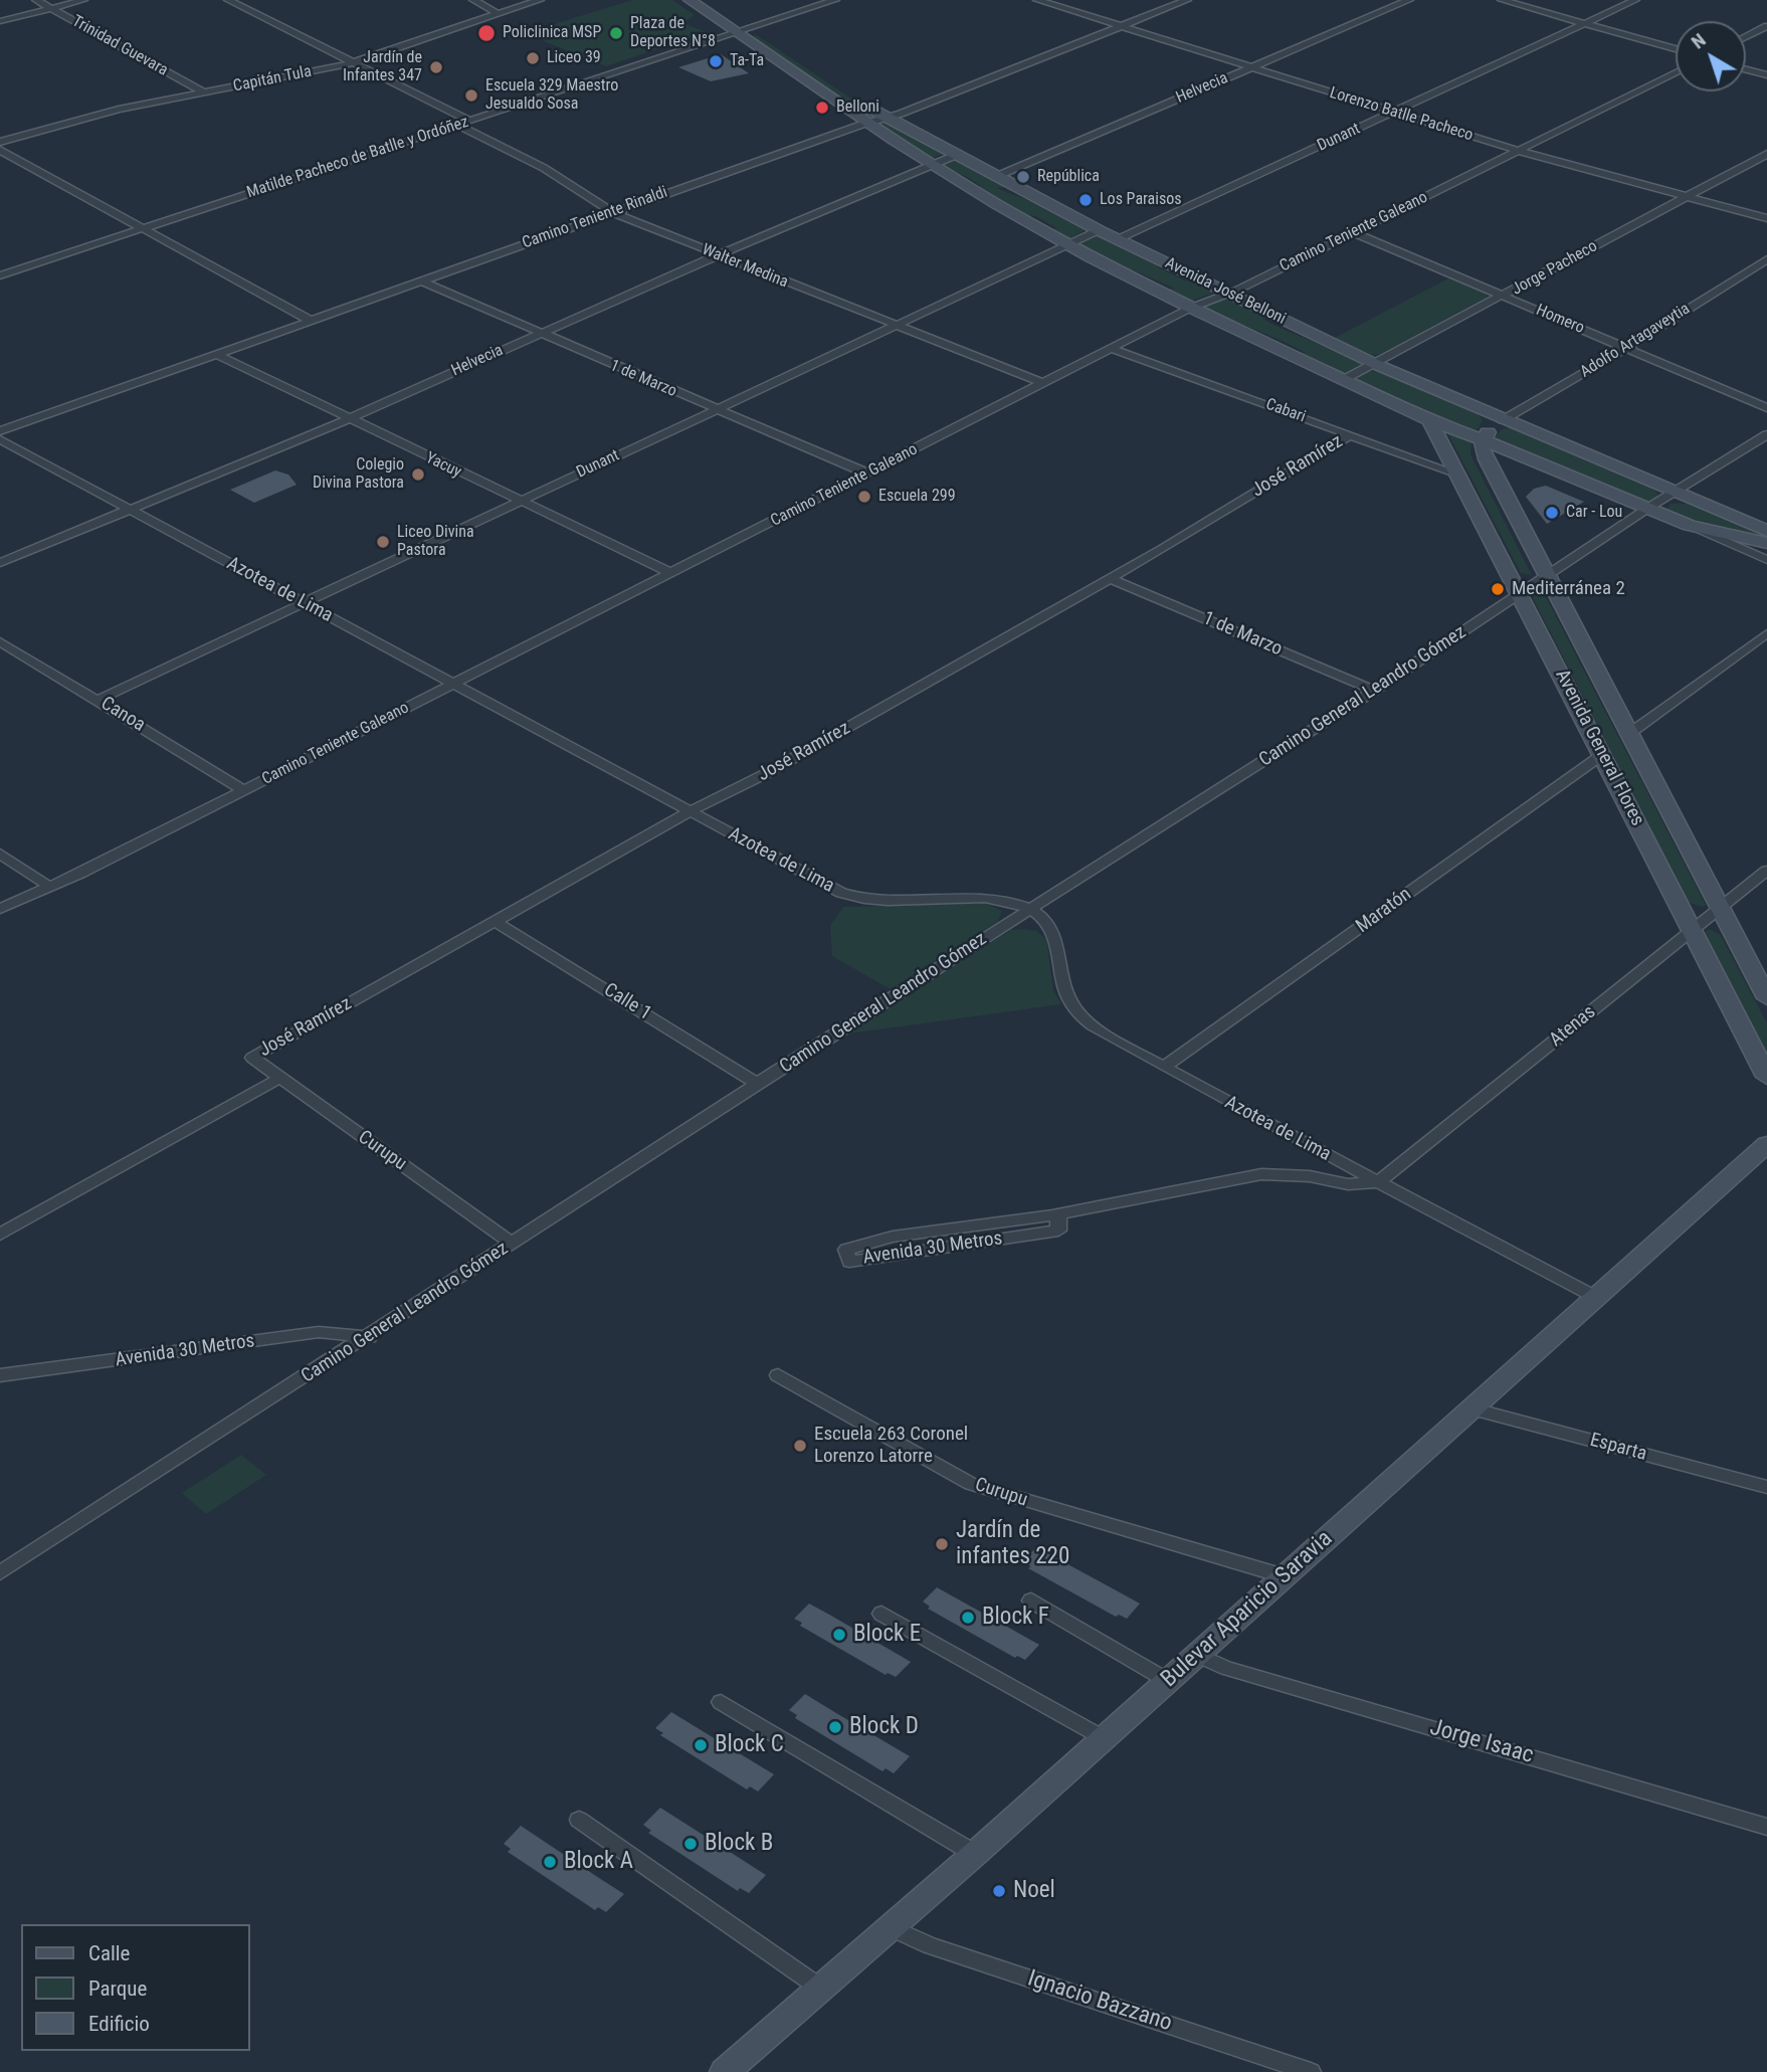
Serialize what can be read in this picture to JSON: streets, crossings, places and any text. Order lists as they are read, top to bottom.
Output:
{
  "streets": {
    "main road": ["Avenida José Belloni", "Avenida General Flores", "Bulevar Aparicio Saravia"],
    "street": [
      "Trinidad Guevara",
      "Capitán Tula",
      "Helvecia",
      "Lorenzo Batlle Pacheco",
      "Dunant",
      "Matilde Pacheco de Batlle y Ordóñez",
      "Camino Teniente Rinaldi",
      "Camino Teniente Galeano",
      "Walter Medina",
      "Jorge Pacheco",
      "Homero",
      "Adolfo Artagaveytia",
      "1 de Marzo",
      "Cabari",
      "Yacuy",
      "José Ramírez",
      "Azotea de Lima",
      "Camino General Leandro Gómez",
      "Canoa",
      "Maratón",
      "Calle 1",
      "Atenas",
      "Curupu",
      "Avenida 30 Metros",
      "Esparta",
      "Jorge Isaac",
      "Ignacio Bazzano"
    ]
  },
  "crossings": [
    ["Trinidad Guevara", "Capitán Tula"],
    ["Helvecia", "Lorenzo Batlle Pacheco"],
    ["Helvecia", "Walter Medina"],
    ["Helvecia", "Avenida José Belloni"],
    ["Helvecia", "1 de Marzo"],
    ["Helvecia", "Yacuy"],
    ["Helvecia", "Azotea de Lima"],
    ["Lorenzo Batlle Pacheco", "Dunant"],
    ["Lorenzo Batlle Pacheco", "Camino Teniente Rinaldi"],
    ["Lorenzo Batlle Pacheco", "Camino Teniente Galeano"],
    ["Lorenzo Batlle Pacheco", "Jorge Pacheco"],
    ["Dunant", "Walter Medina"],
    ["Dunant", "Avenida José Belloni"],
    ["Dunant", "1 de Marzo"],
    ["Dunant", "Yacuy"],
    ["Dunant", "Azotea de Lima"],
    ["Dunant", "Canoa"],
    ["Matilde Pacheco de Batlle y Ordóñez", "Walter Medina"],
    ["Matilde Pacheco de Batlle y Ordóñez", "Avenida José Belloni"],
    ["Camino Teniente Rinaldi", "Walter Medina"],
    ["Camino Teniente Rinaldi", "Avenida José Belloni"],
    ["Camino Teniente Rinaldi", "1 de Marzo"],
    ["Camino Teniente Rinaldi", "Yacuy"],
    ["Camino Teniente Galeano", "Walter Medina"],
    ["Camino Teniente Galeano", "Avenida José Belloni"],
    ["Camino Teniente Galeano", "Homero"],
    ["Camino Teniente Galeano", "1 de Marzo"],
    ["Camino Teniente Galeano", "Cabari"],
    ["Camino Teniente Galeano", "Yacuy"],
    ["Camino Teniente Galeano", "Azotea de Lima"],
    ["Camino Teniente Galeano", "Canoa"],
    ["Jorge Pacheco", "Avenida José Belloni"],
    ["Jorge Pacheco", "Homero"],
    ["Avenida José Belloni", "Adolfo Artagaveytia"],
    ["Avenida José Belloni", "Camino General Leandro Gómez"],
    ["Avenida José Belloni", "Avenida General Flores"],
    ["Homero", "Adolfo Artagaveytia"],
    ["1 de Marzo", "José Ramírez"],
    ["1 de Marzo", "Camino General Leandro Gómez"],
    ["Cabari", "José Ramírez"],
    ["Cabari", "Avenida General Flores"],
    ["José Ramírez", "Azotea de Lima"],
    ["José Ramírez", "Calle 1"],
    ["José Ramírez", "Curupu"],
    ["Azotea de Lima", "Camino General Leandro Gómez"],
    ["Azotea de Lima", "Maratón"],
    ["Azotea de Lima", "Atenas"],
    ["Azotea de Lima", "Avenida 30 Metros"],
    ["Azotea de Lima", "Bulevar Aparicio Saravia"],
    ["Camino General Leandro Gómez", "Avenida General Flores"],
    ["Camino General Leandro Gómez", "Calle 1"],
    ["Camino General Leandro Gómez", "Curupu"],
    ["Camino General Leandro Gómez", "Avenida 30 Metros"],
    ["Avenida General Flores", "Maratón"],
    ["Avenida General Flores", "Atenas"],
    ["Atenas", "Avenida 30 Metros"],
    ["Curupu", "Bulevar Aparicio Saravia"],
    ["Esparta", "Bulevar Aparicio Saravia"],
    ["Bulevar Aparicio Saravia", "Jorge Isaac"],
    ["Bulevar Aparicio Saravia", "Ignacio Bazzano"]
  ],
  "places": [
    "Policlinica MSP",
    "Plaza de Deportes N°8",
    "Liceo 39",
    "Ta-Ta",
    "Jardín de Infantes 347",
    "Escuela 329 Maestro Jesualdo Sosa",
    "Belloni",
    "República",
    "Los Paraisos",
    "Colegio Divina Pastora",
    "Escuela 299",
    "Car - Lou",
    "Liceo Divina Pastora",
    "Mediterránea 2",
    "Escuela 263 Coronel Lorenzo Latorre",
    "Jardín de infantes 220",
    "Block F",
    "Block E",
    "Block D",
    "Block C",
    "Block B",
    "Block A",
    "Noel"
  ],
  "legend": ["Calle", "Parque", "Edificio"],
  "north": "top left"
}
